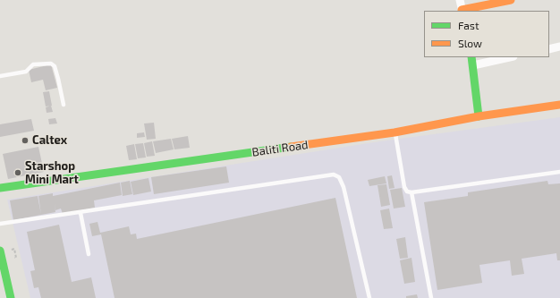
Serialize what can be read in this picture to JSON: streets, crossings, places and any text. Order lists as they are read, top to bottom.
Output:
{
  "streets": {
    "main road": ["Baliti Road"]
  },
  "places": ["Caltex", "Starshop Mini Mart"],
  "legend": ["Fast", "Slow"]
}
